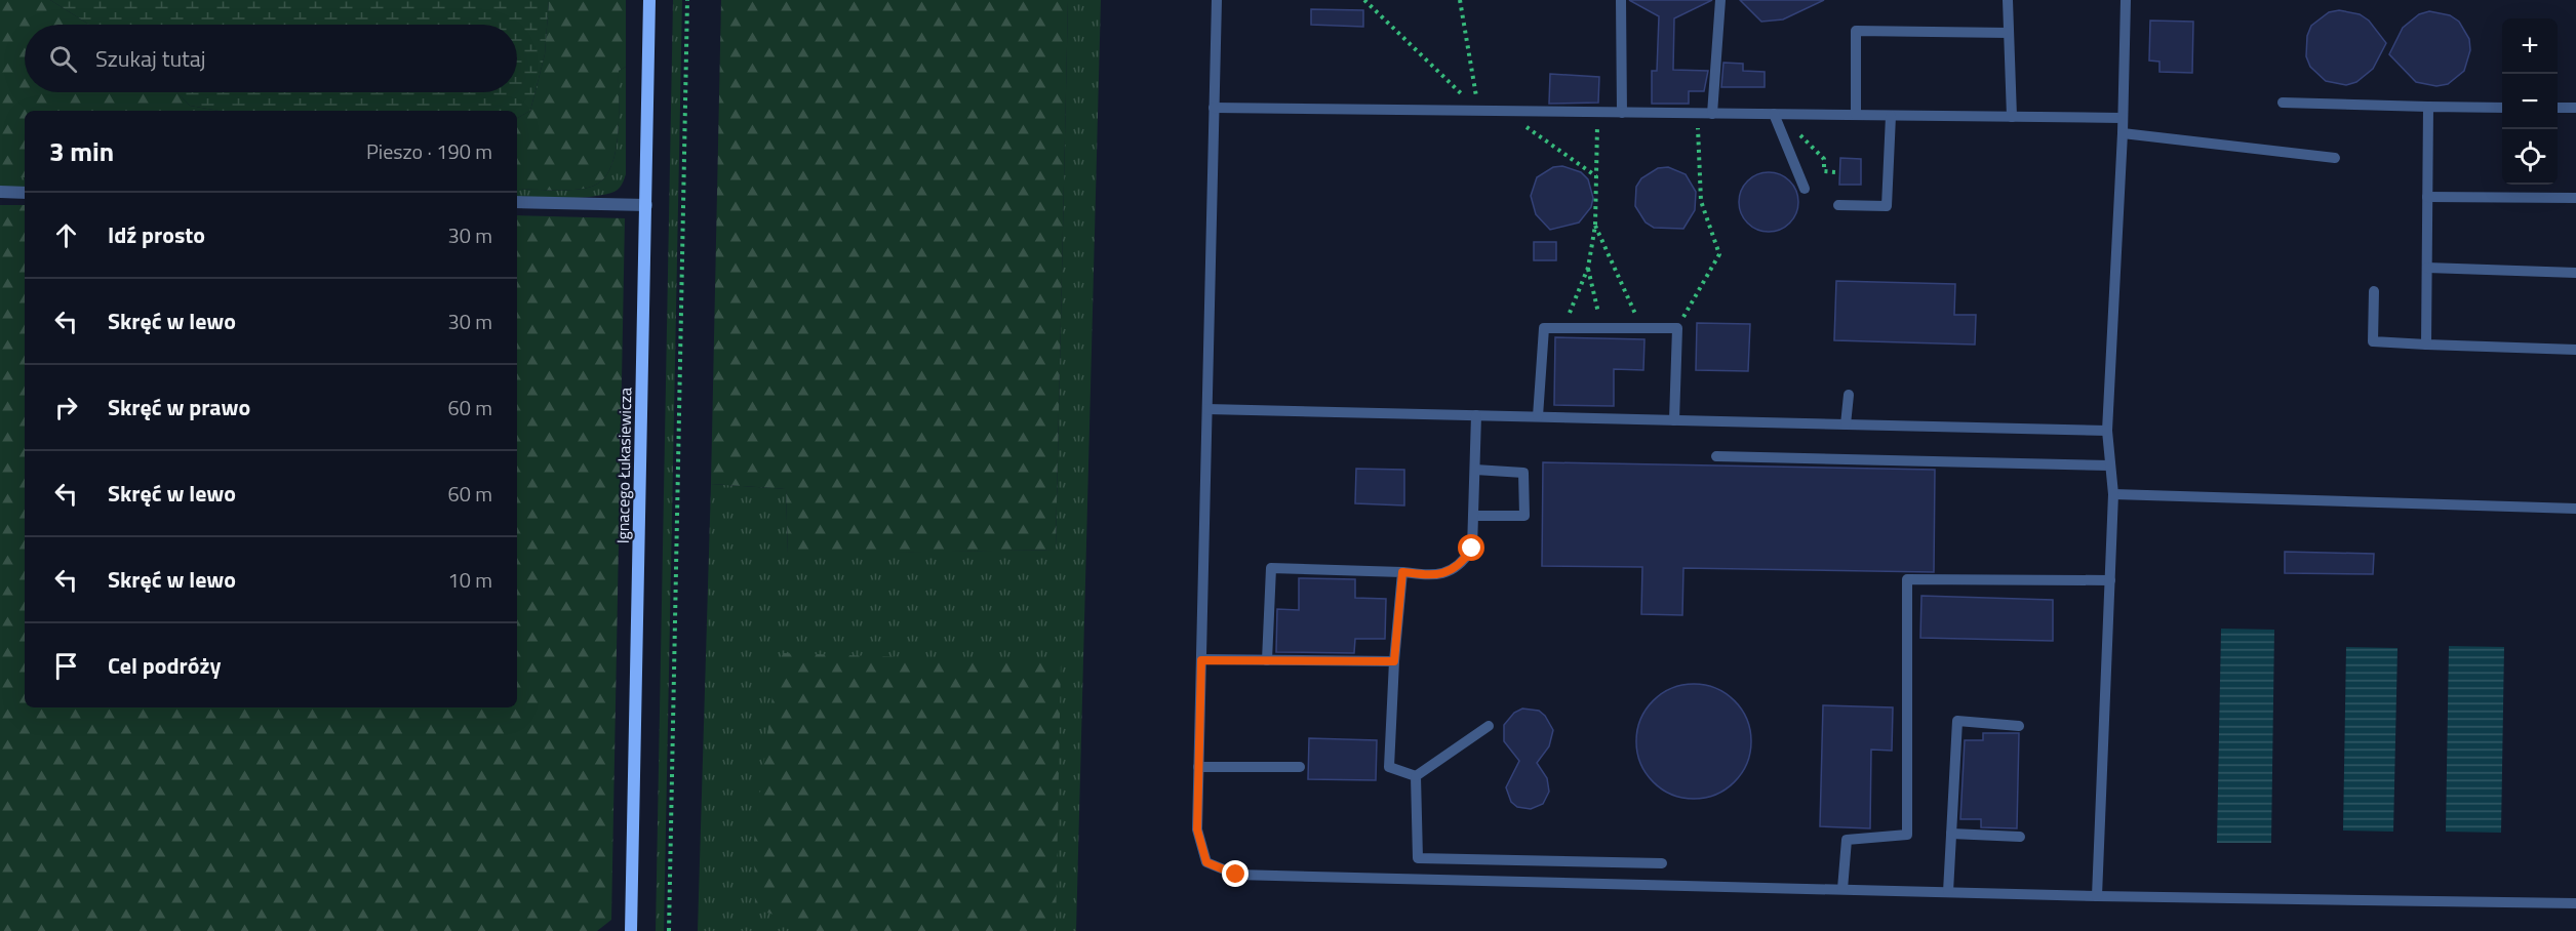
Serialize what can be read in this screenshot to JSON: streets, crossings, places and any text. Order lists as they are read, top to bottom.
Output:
{
  "streets": {
    "main road": ["Ignacego Łukasiewicza"]
  },
  "page": {
    "map_buttons": ["+", "−"],
    "search": "Szukaj tutaj",
    "heading": ["3 min", "Pieszo · 190 m"],
    "list": [
      ["Idź prosto", "30 m"],
      ["Skręć w lewo", "30 m"],
      ["Skręć w prawo", "60 m"],
      ["Skręć w lewo", "60 m"],
      ["Skręć w lewo", "10 m"],
      "Cel podróży"
    ]
  }
}
